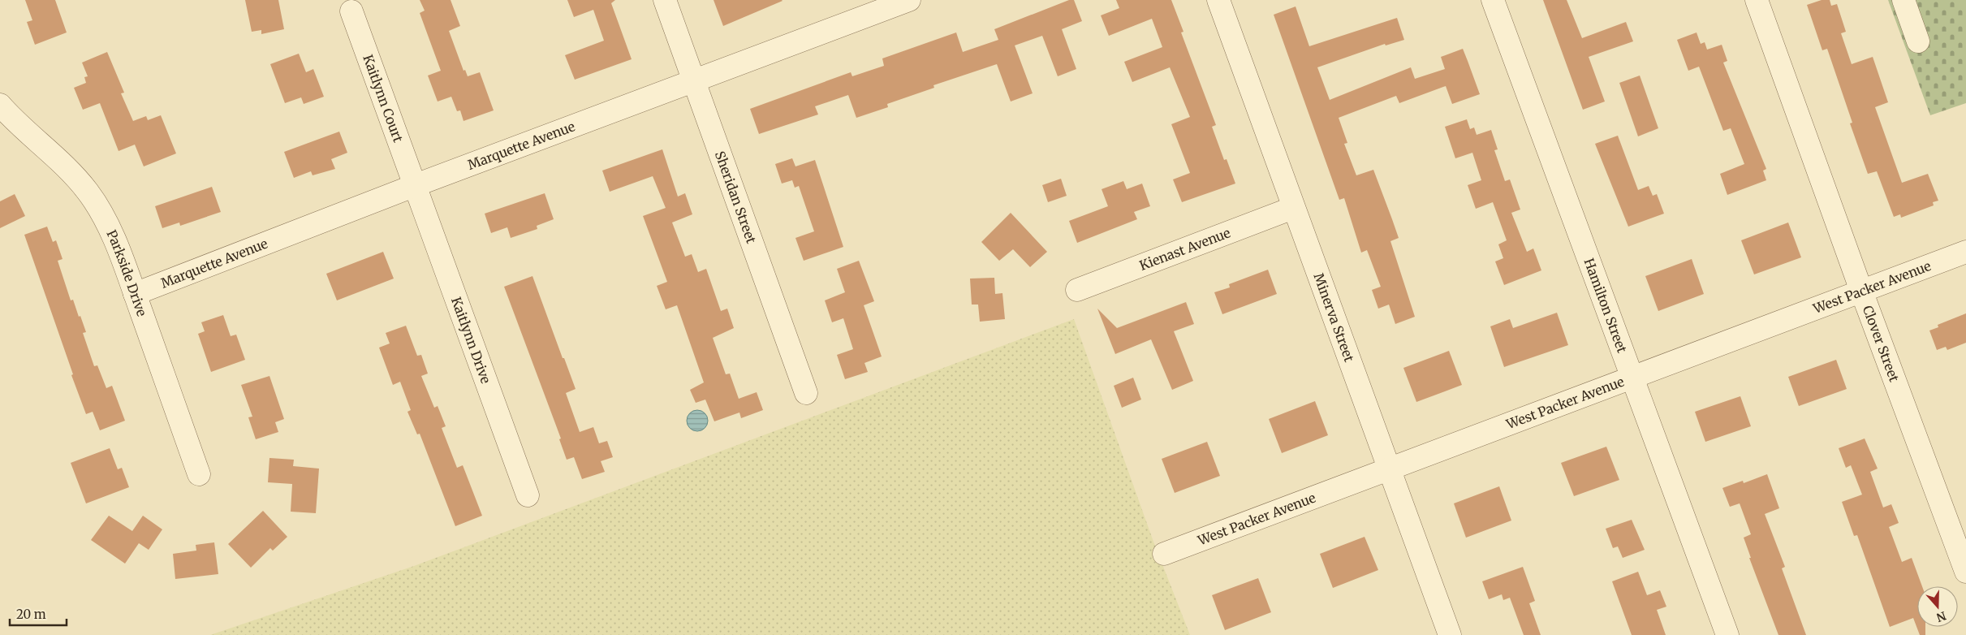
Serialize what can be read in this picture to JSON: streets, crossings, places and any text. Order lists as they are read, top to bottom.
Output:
{
  "streets": {
    "street": [
      "Kaitlynn Court",
      "Marquette Avenue",
      "Sheridan Street",
      "Kienast Avenue",
      "Parkside Drive",
      "West Packer Avenue",
      "Hamilton Street",
      "Minerva Street",
      "Kaitlynn Drive",
      "Clover Street"
    ]
  },
  "crossings": [
    ["Kaitlynn Court", "Marquette Avenue"],
    ["Kaitlynn Court", "Kaitlynn Drive"],
    ["Marquette Avenue", "Sheridan Street"],
    ["Marquette Avenue", "Parkside Drive"],
    ["Marquette Avenue", "Kaitlynn Drive"],
    ["Kienast Avenue", "Minerva Street"],
    ["West Packer Avenue", "Hamilton Street"],
    ["West Packer Avenue", "Minerva Street"],
    ["West Packer Avenue", "Clover Street"]
  ],
  "scale_bar": "20 m",
  "north": "bottom"
}
